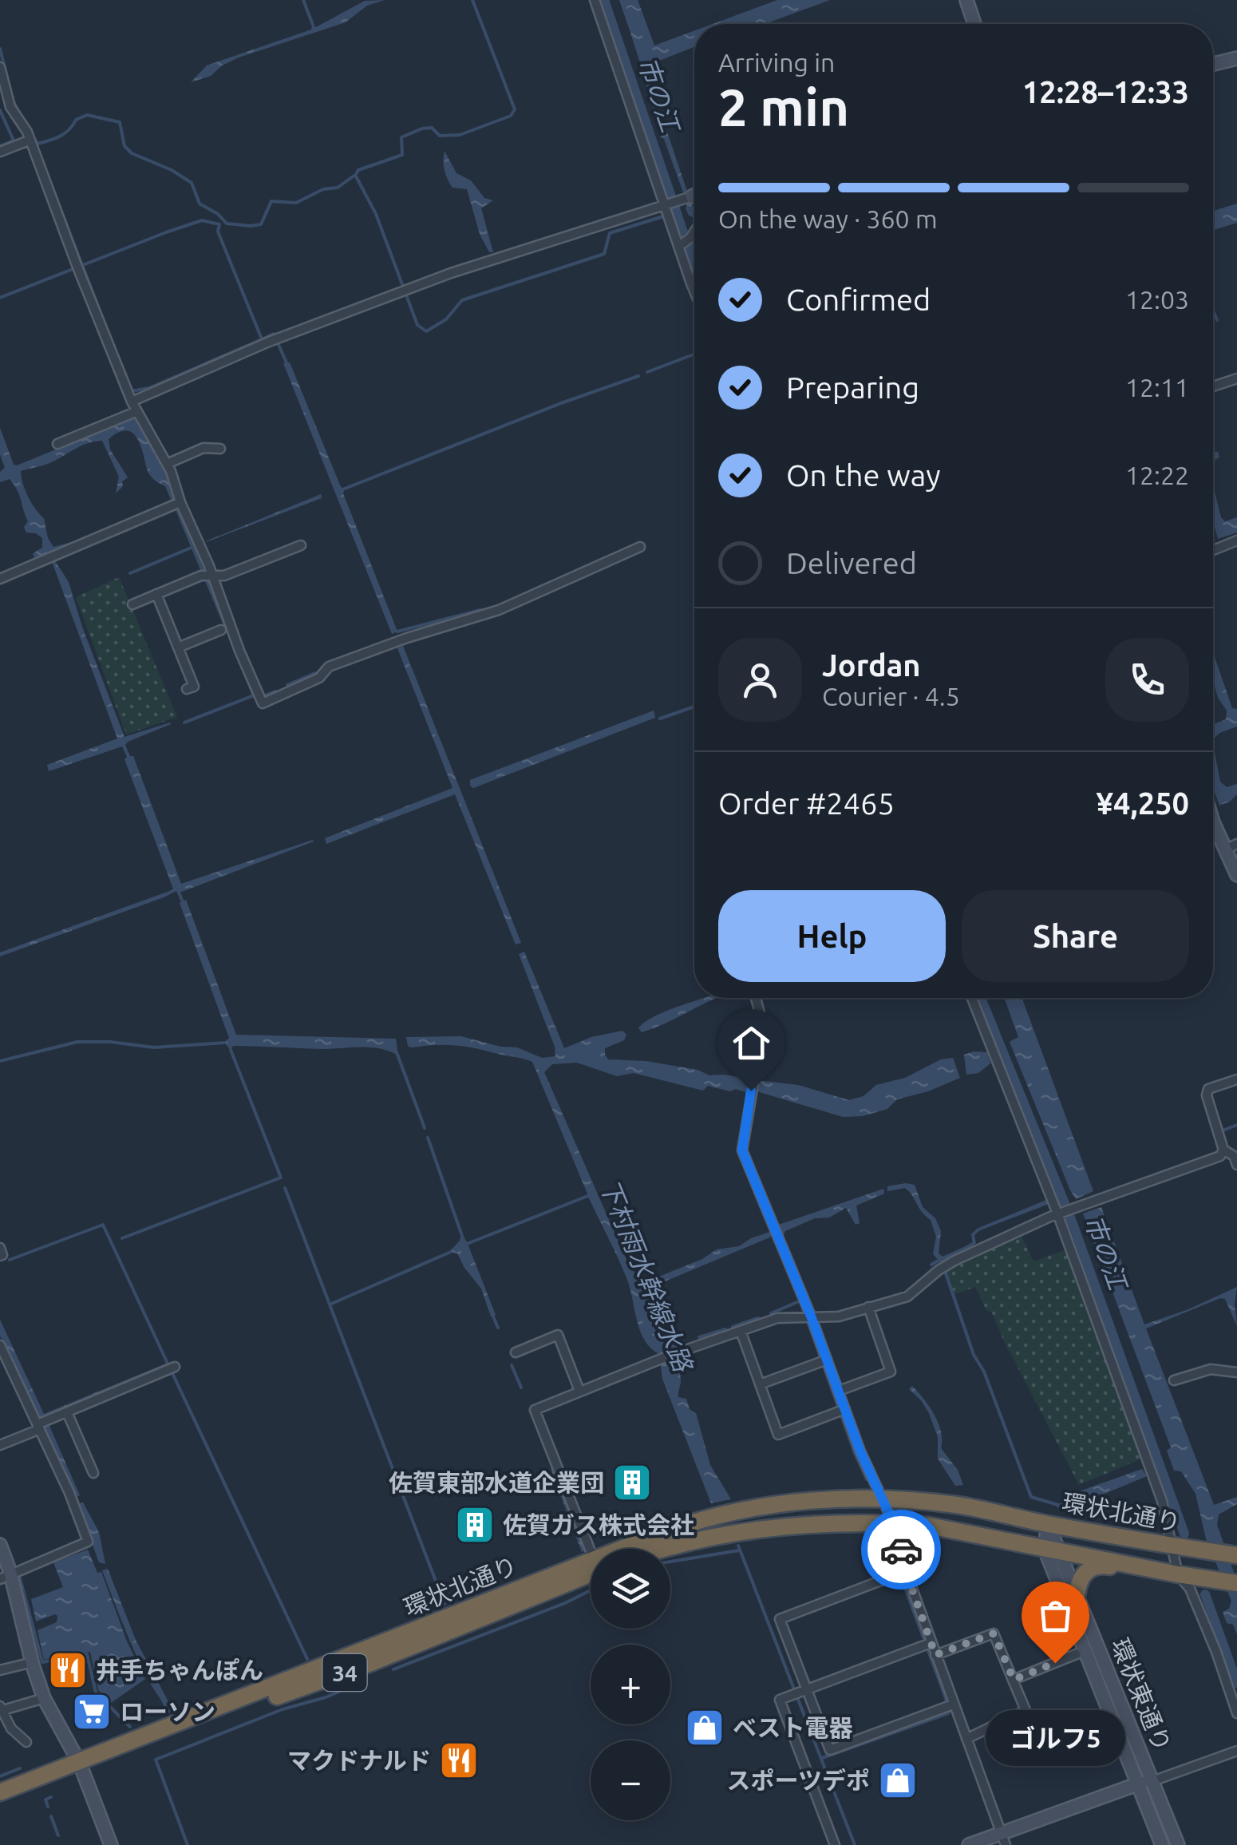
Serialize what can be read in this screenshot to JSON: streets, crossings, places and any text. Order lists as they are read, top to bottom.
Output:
{
  "streets": {
    "highway": ["環状北通り", "34"],
    "main road": ["環状東通り"]
  },
  "crossings": [
    ["環状北通り", "環状東通り"]
  ],
  "water": ["市の江", "下村雨水幹線水路"],
  "places": {
    "building": ["佐賀東部水道企業団", "佐賀ガス株式会社"],
    "other": ["ゴルフ5"],
    "restaurant": ["井手ちゃんぽん", "マクドナルド"],
    "supermarket": ["ローソン"],
    "shop": ["ベスト電器", "スポーツデポ"]
  },
  "page": {
    "heading": ["2 min", "Arriving in", "12:28–12:33"],
    "panel": [
      "Jordan",
      "Courier · 4.5",
      "Order #2465",
      "¥4,250"
    ],
    "bar": "On the way · 360 m",
    "list": [
      ["Confirmed", "12:03"],
      ["Preparing", "12:11"],
      ["On the way", "12:22"],
      "Delivered"
    ],
    "buttons": ["Help", "Share"],
    "map_buttons": ["+", "−"],
    "bubble": "ゴルフ5"
  }
}
